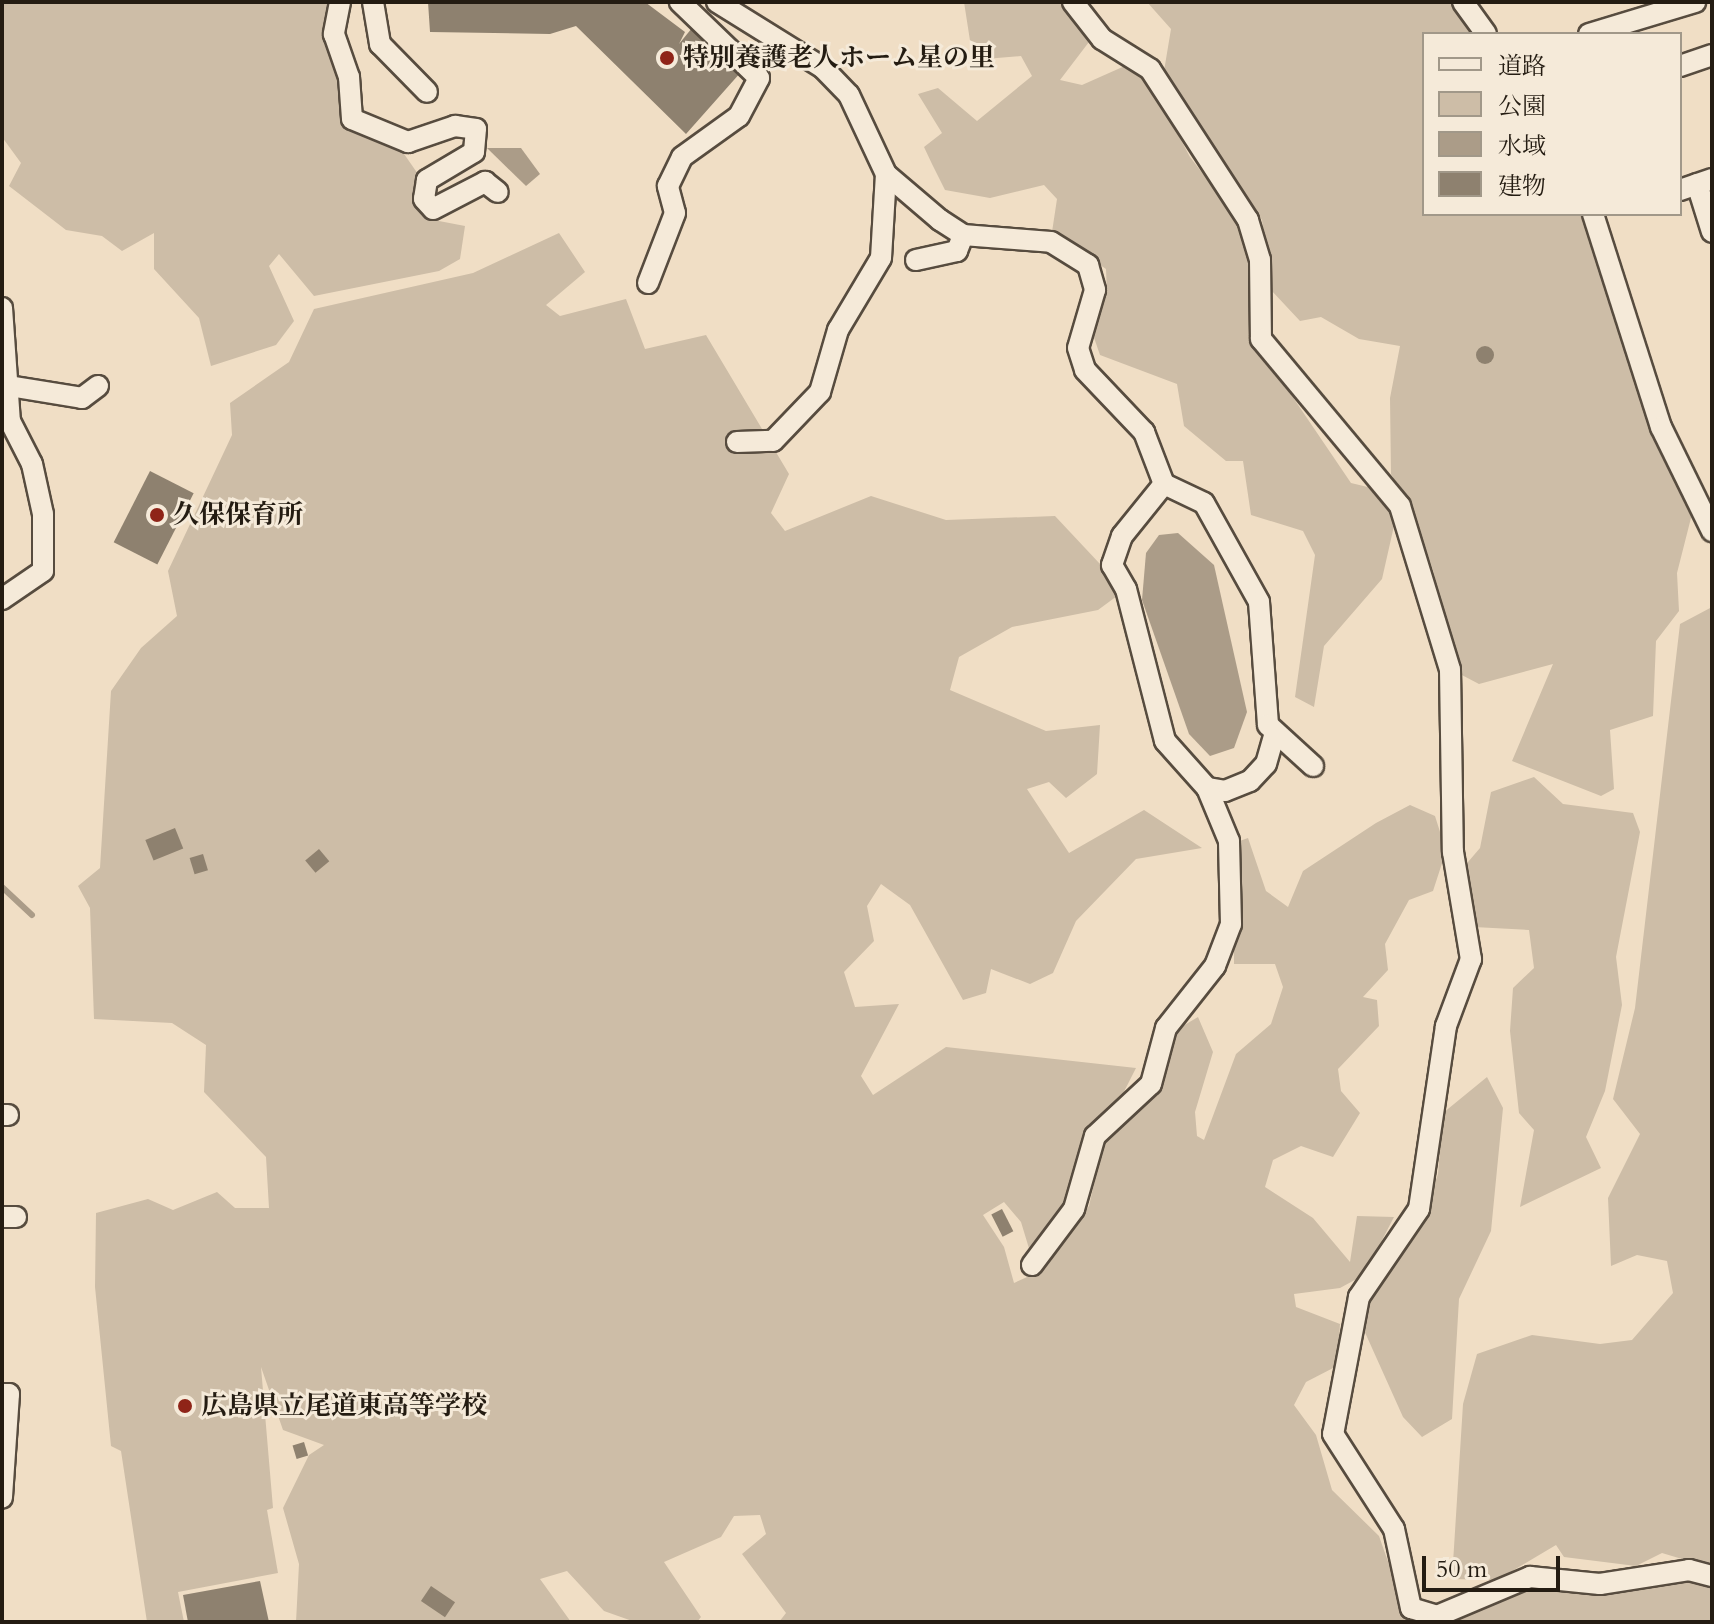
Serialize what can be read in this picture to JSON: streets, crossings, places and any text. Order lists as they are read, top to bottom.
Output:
{
  "places": ["特別養護老人ホーム星の里", "久保保育所", "広島県立尾道東高等学校"],
  "legend": [
    "道路",
    "公園",
    "水域",
    "建物"
  ],
  "scale_bar": "50 m"
}
